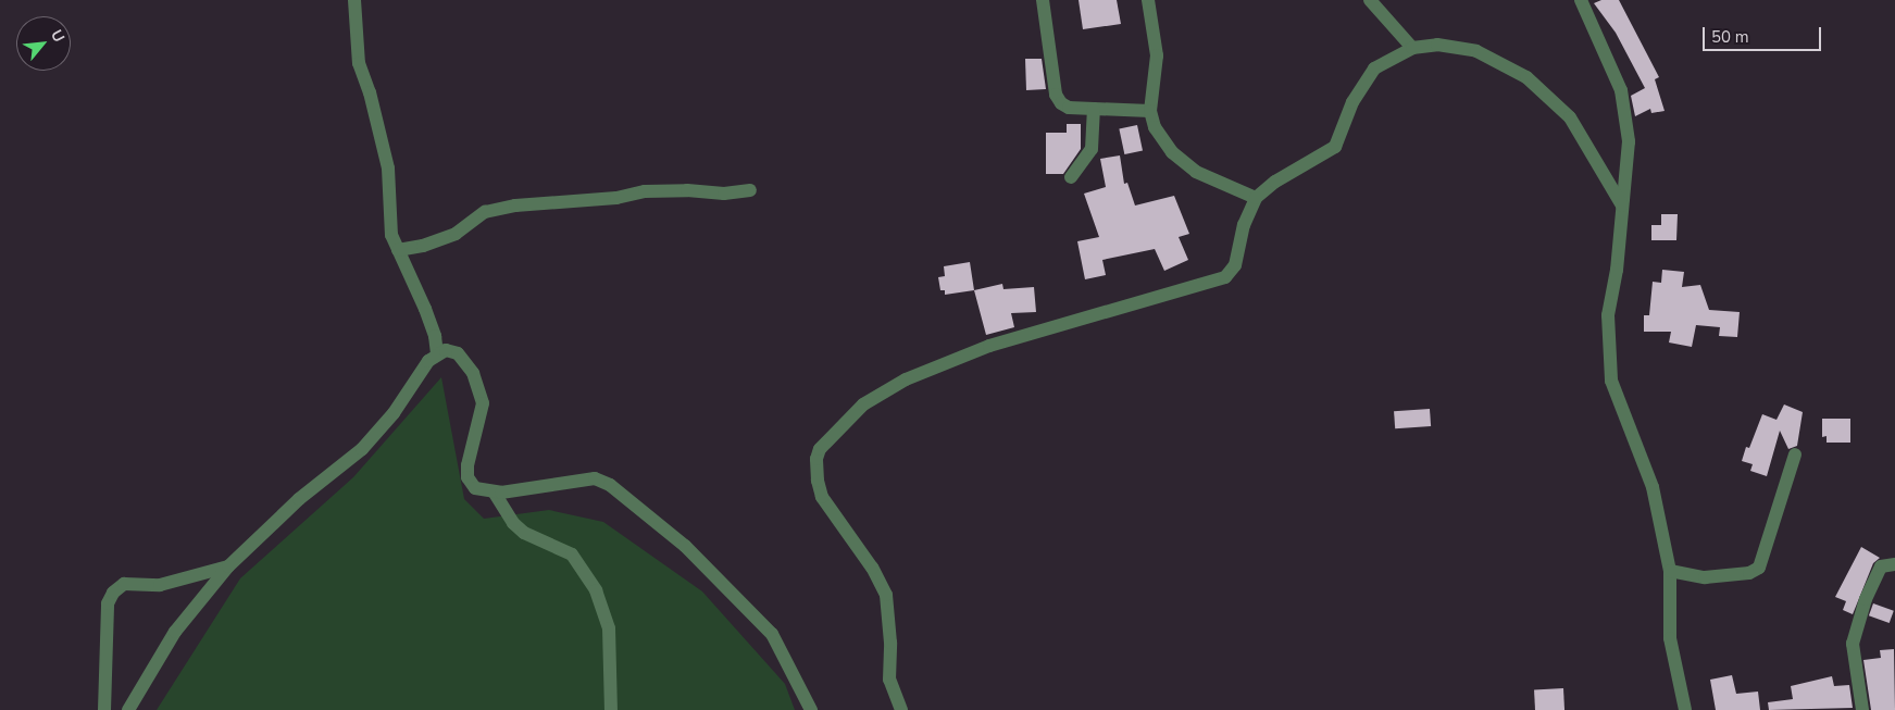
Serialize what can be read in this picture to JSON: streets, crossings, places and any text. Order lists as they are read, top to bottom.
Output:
{
  "scale_bar": "50 m",
  "north": "top right"
}
